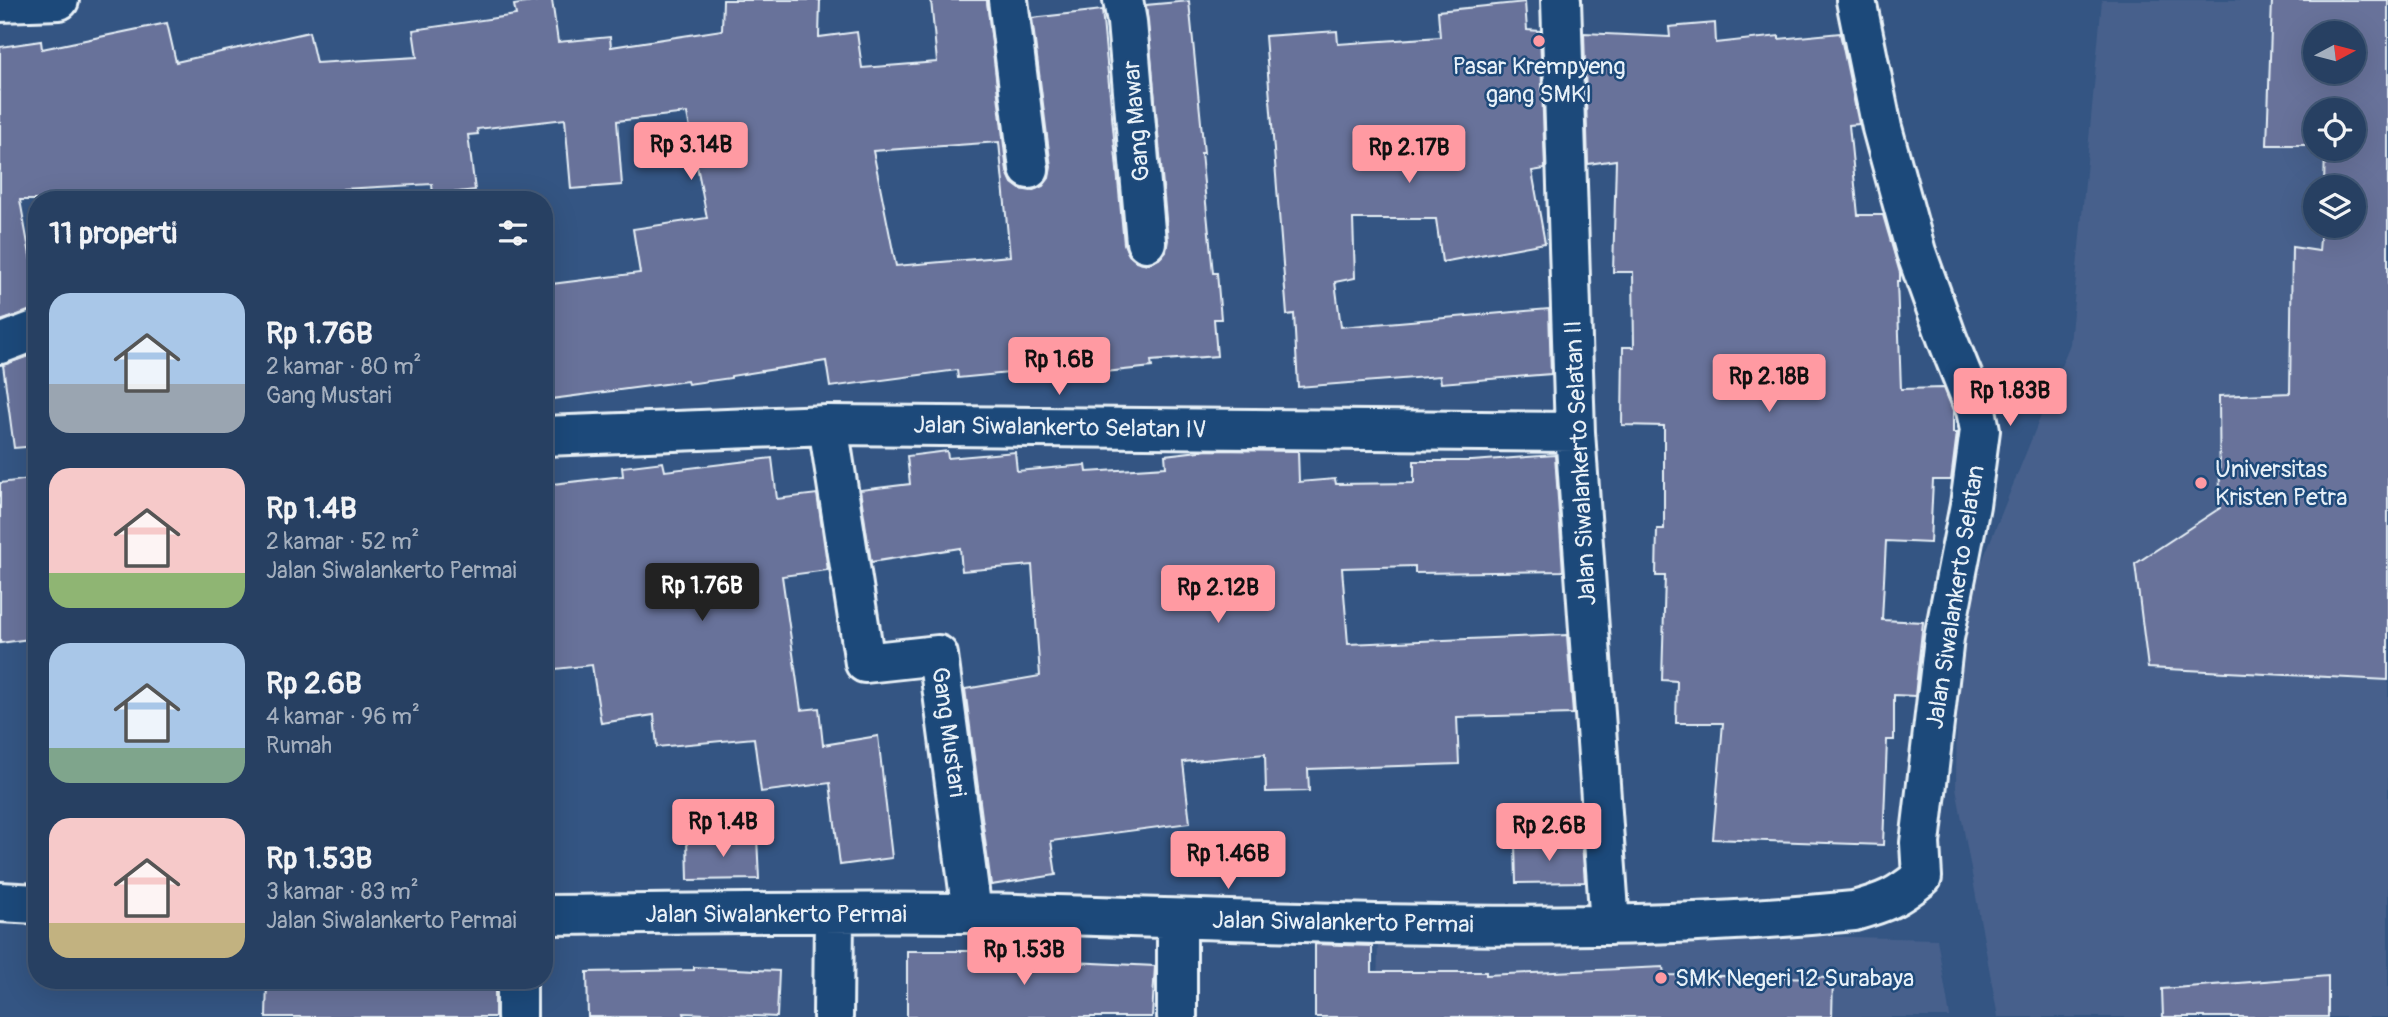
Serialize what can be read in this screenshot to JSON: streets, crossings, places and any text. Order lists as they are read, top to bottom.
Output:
{
  "streets": {
    "street": [
      "Gang Mawar",
      "Jalan Siwalankerto Selatan IV",
      "Jalan Siwalankerto Selatan II",
      "Jalan Siwalankerto Selatan",
      "Gang Mustari",
      "Jalan Siwalankerto Permai"
    ]
  },
  "crossings": [
    ["Jalan Siwalankerto Selatan IV", "Jalan Siwalankerto Selatan II"],
    ["Jalan Siwalankerto Selatan IV", "Gang Mustari"],
    ["Jalan Siwalankerto Selatan II", "Jalan Siwalankerto Permai"],
    ["Jalan Siwalankerto Selatan", "Jalan Siwalankerto Permai"],
    ["Gang Mustari", "Jalan Siwalankerto Permai"]
  ],
  "places": ["Pasar Krempyeng gang SMKI", "Universitas Kristen Petra", "SMK Negeri 12 Surabaya"],
  "north": "right",
  "page": {
    "price": [
      "Rp 3.14B",
      "Rp 2.17B",
      "Rp 1.6B",
      "Rp 2.18B",
      "Rp 1.83B",
      "Rp 1.76B",
      "Rp 2.12B",
      "Rp 1.4B",
      "Rp 2.6B",
      "Rp 1.46B",
      "Rp 1.53B"
    ],
    "heading": "11 properti",
    "list": [
      {
        "name": "Rp 1.76B",
        "note": "2 kamar · 80 m² · Gang Mustari"
      },
      {
        "name": "Rp 1.4B",
        "note": "2 kamar · 52 m² · Jalan Siwalankerto Permai"
      },
      {
        "name": "Rp 2.6B",
        "note": "4 kamar · 96 m² · Rumah"
      },
      {
        "name": "Rp 1.53B",
        "note": "3 kamar · 83 m² · Jalan Siwalankerto Permai"
      }
    ]
  }
}
